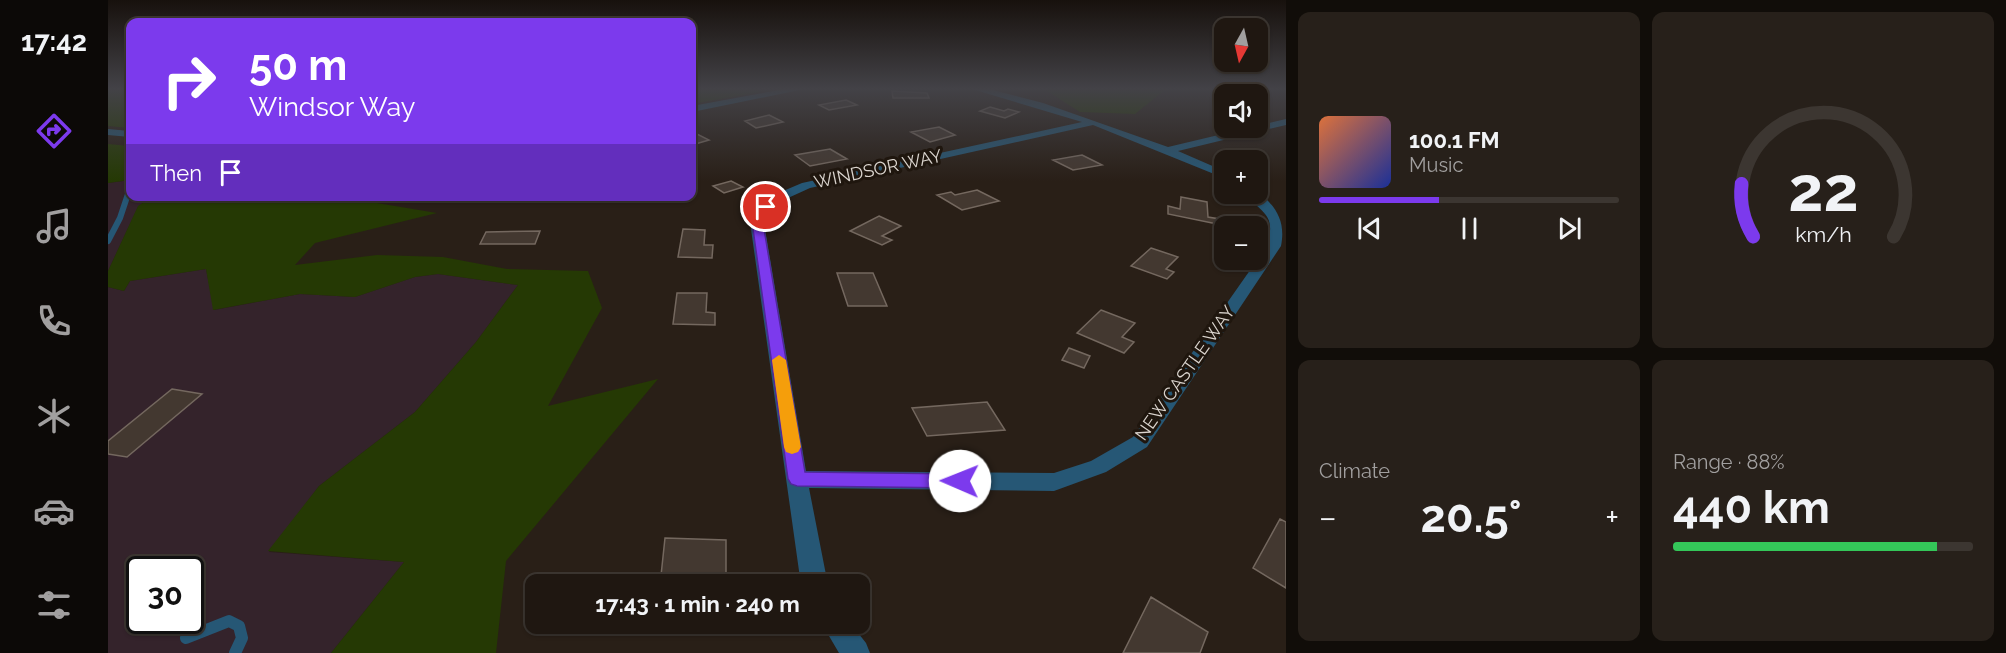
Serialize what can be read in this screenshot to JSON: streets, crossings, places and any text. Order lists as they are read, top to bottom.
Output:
{
  "streets": {
    "street": ["WINDSOR WAY", "NEW CASTLE WAY"]
  },
  "crossings": [
    ["WINDSOR WAY", "NEW CASTLE WAY"]
  ],
  "north": "bottom",
  "page": {
    "tabs": "17:42",
    "map_buttons": ["+", "−"],
    "turn": ["50 m", "Windsor Way"],
    "song": ["100.1 FM", "Music"],
    "then": "Then",
    "tile": [
      "Climate",
      ["Range · 88%", "440 km"]
    ],
    "heat": ["−", "20.5°", "+"],
    "limit": "30",
    "trip": "17:43 · 1 min · 240 m",
    "gauge": ["22", "km/h"]
  }
}
